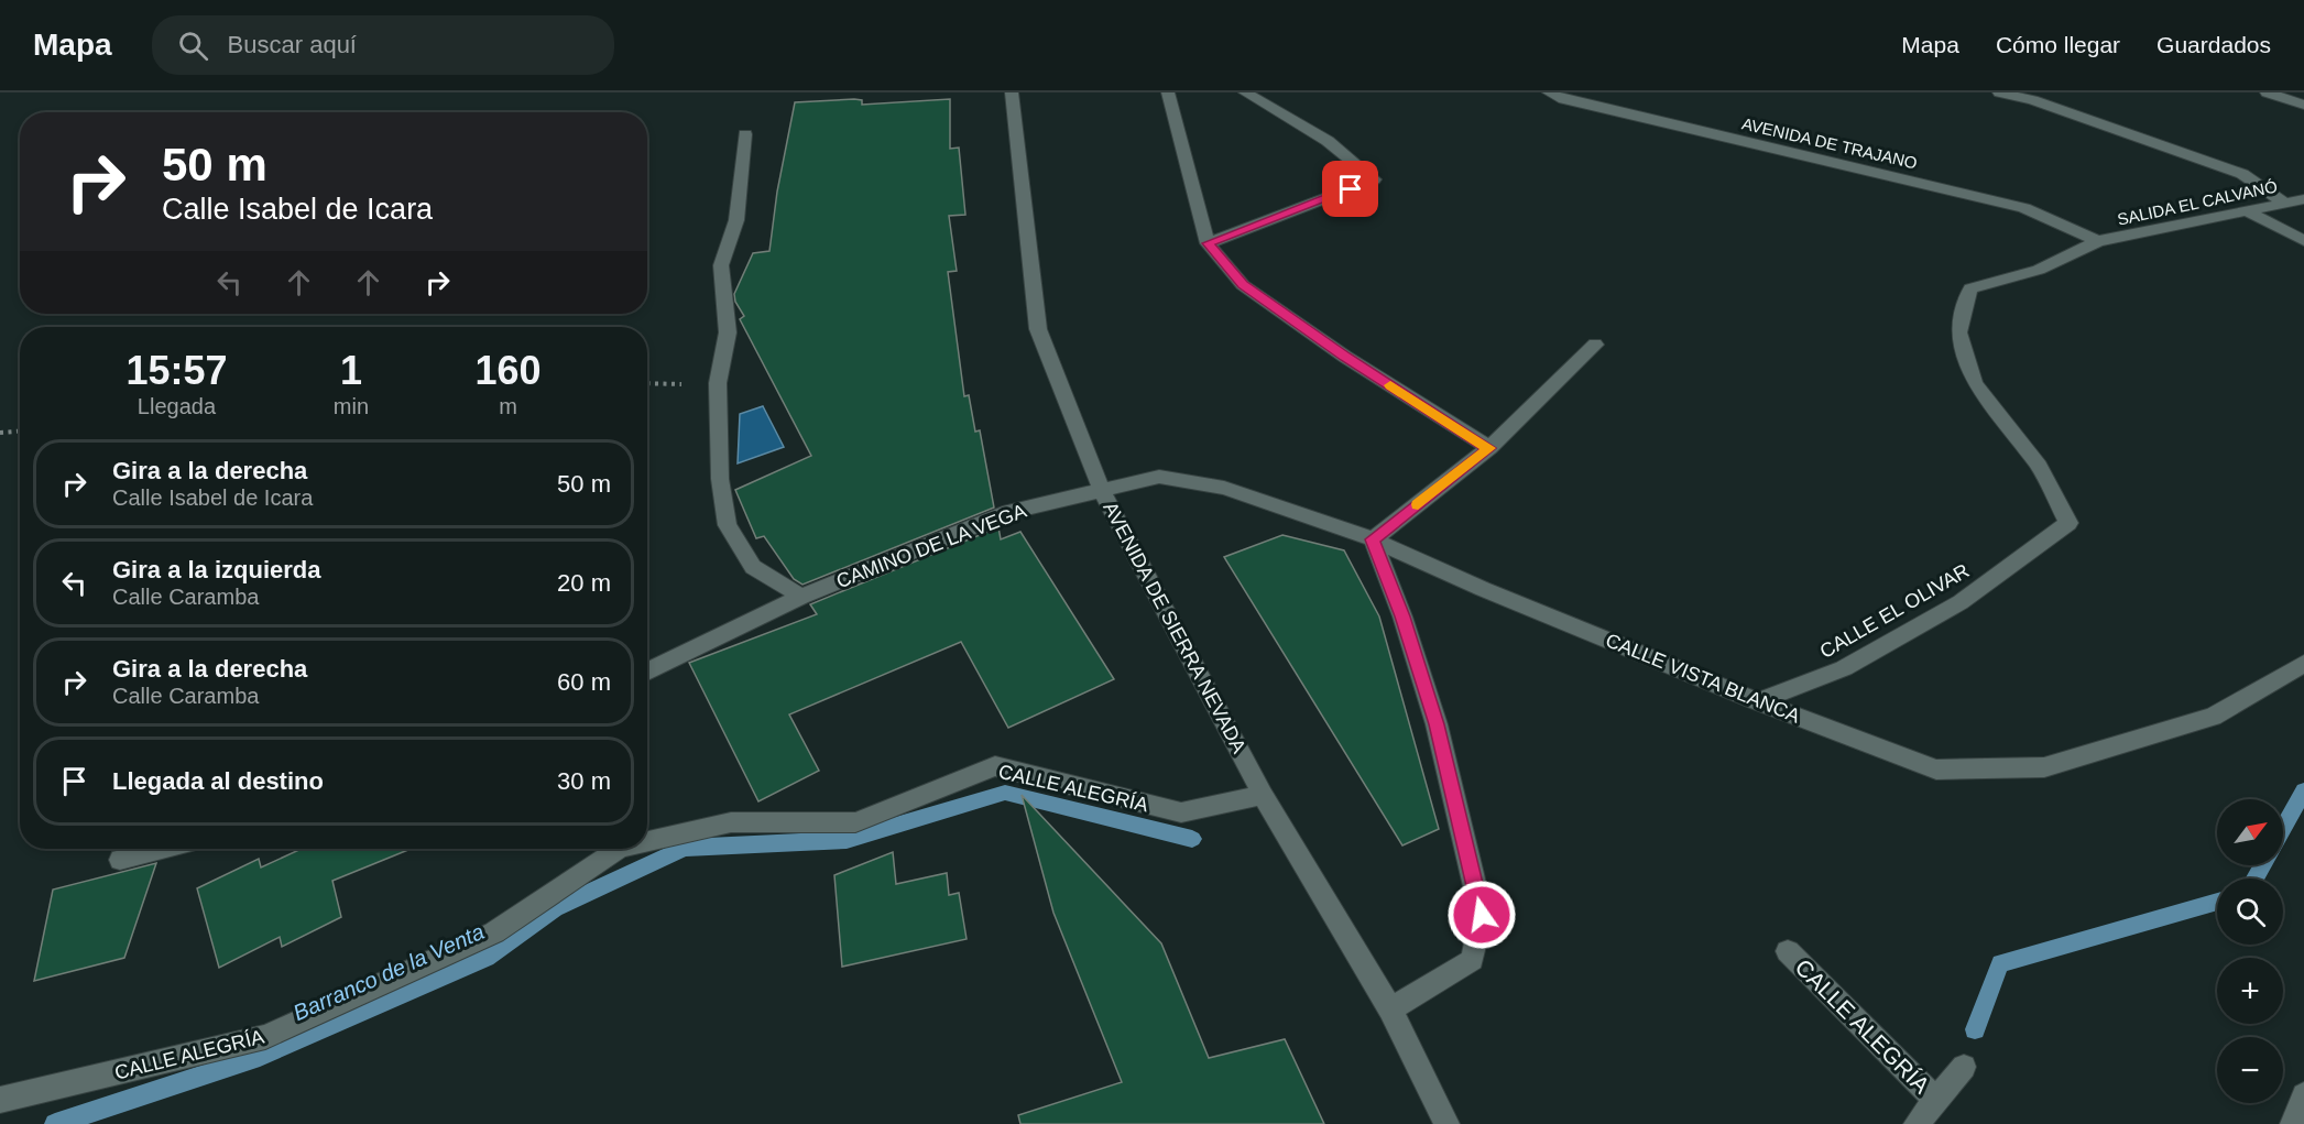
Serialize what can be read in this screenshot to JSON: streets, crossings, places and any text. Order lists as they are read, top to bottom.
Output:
{
  "streets": {
    "street": [
      "AVENIDA DE TRAJANO",
      "SALIDA EL CALVANÓ",
      "CAMINO DE LA VEGA",
      "CALLE EL OLIVAR",
      "AVENIDA DE SIERRA NEVADA",
      "CALLE VISTA BLANCA",
      "CALLE ALEGRÍA"
    ]
  },
  "crossings": [
    ["AVENIDA DE TRAJANO", "SALIDA EL CALVANÓ"],
    ["AVENIDA DE TRAJANO", "CALLE EL OLIVAR"],
    ["SALIDA EL CALVANÓ", "CALLE EL OLIVAR"],
    ["CAMINO DE LA VEGA", "AVENIDA DE SIERRA NEVADA"],
    ["CAMINO DE LA VEGA", "CALLE VISTA BLANCA"],
    ["CALLE EL OLIVAR", "CALLE VISTA BLANCA"],
    ["AVENIDA DE SIERRA NEVADA", "CALLE VISTA BLANCA"],
    ["AVENIDA DE SIERRA NEVADA", "CALLE ALEGRÍA"]
  ],
  "water": ["Barranco de la Venta"],
  "north": "top right",
  "page": {
    "header": "Mapa",
    "search": "Buscar aquí",
    "nav": ["Mapa", "Cómo llegar", "Guardados"],
    "turn": ["50 m", "Calle Isabel de Icara"],
    "eta": [
      "15:57",
      "Llegada",
      "1",
      "min",
      "160",
      "m"
    ],
    "list": [
      {
        "name": "Gira a la derecha",
        "note": "Calle Isabel de Icara",
        "value": "50 m"
      },
      {
        "name": "Gira a la izquierda",
        "note": "Calle Caramba",
        "value": "20 m"
      },
      {
        "name": "Gira a la derecha",
        "note": "Calle Caramba",
        "value": "60 m"
      },
      {
        "name": "Llegada al destino",
        "value": "30 m"
      }
    ],
    "map_buttons": ["+", "−"]
  }
}
